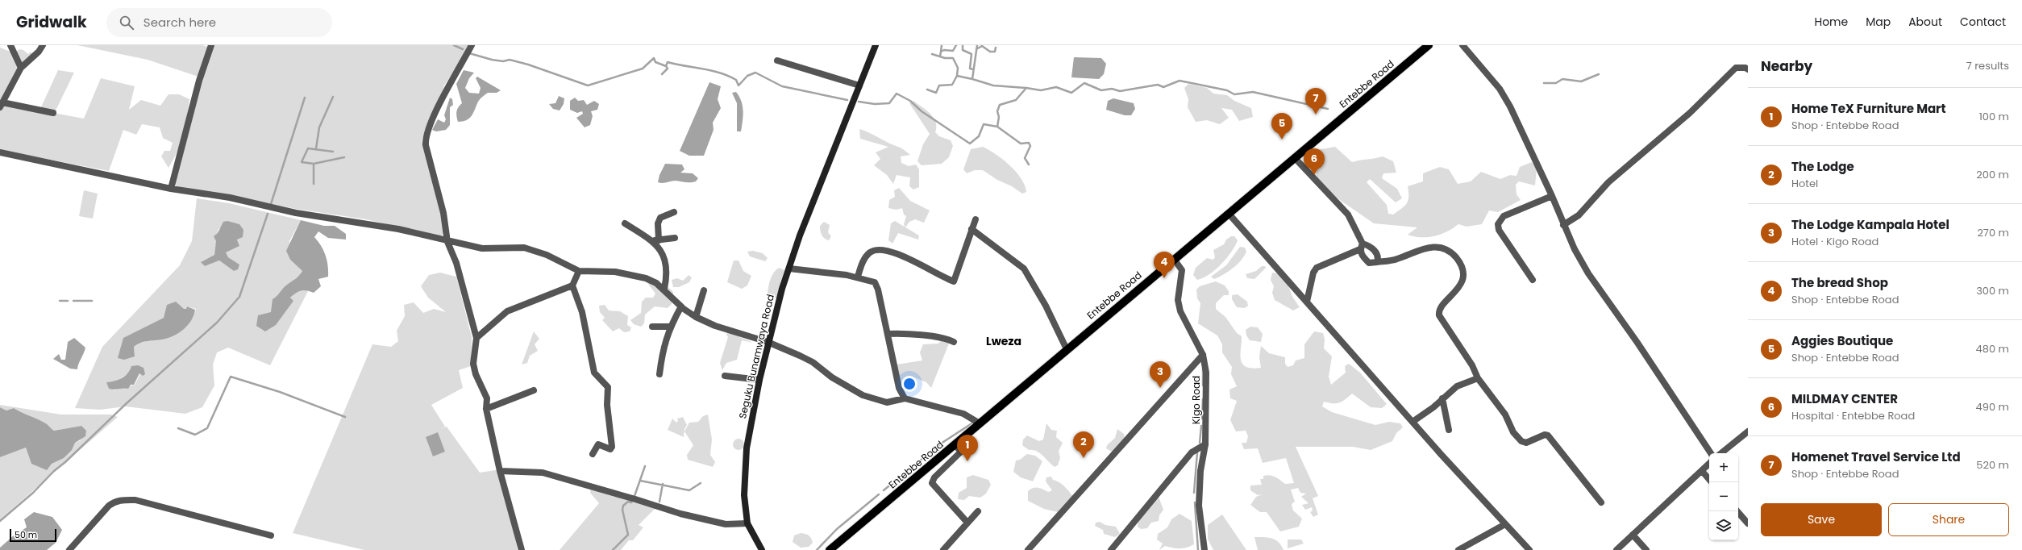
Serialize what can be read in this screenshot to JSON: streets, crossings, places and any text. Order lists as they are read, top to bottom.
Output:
{
  "streets": {
    "main road": ["Entebbe Road", "Seguku Bunamwaya Road"],
    "street": ["Kigo Road"]
  },
  "crossings": [
    ["Entebbe Road", "Kigo Road"]
  ],
  "districts": ["Lweza"],
  "scale_bar": "50 m",
  "page": {
    "header": "Gridwalk",
    "search": "Search here",
    "nav": [
      "Home",
      "Map",
      "About",
      "Contact"
    ],
    "heading": ["Nearby", "7 results"],
    "list": [
      {
        "mark": "1",
        "name": "Home TeX Furniture Mart",
        "note": "Shop · Entebbe Road",
        "value": "100 m"
      },
      {
        "mark": "2",
        "name": "The Lodge",
        "note": "Hotel",
        "value": "200 m"
      },
      {
        "mark": "3",
        "name": "The Lodge Kampala Hotel",
        "note": "Hotel · Kigo Road",
        "value": "270 m"
      },
      {
        "mark": "4",
        "name": "The bread Shop",
        "note": "Shop · Entebbe Road",
        "value": "300 m"
      },
      {
        "mark": "5",
        "name": "Aggies Boutique",
        "note": "Shop · Entebbe Road",
        "value": "480 m"
      },
      {
        "mark": "6",
        "name": "MILDMAY CENTER",
        "note": "Hospital · Entebbe Road",
        "value": "490 m"
      },
      {
        "mark": "7",
        "name": "Homenet Travel Service Ltd",
        "note": "Shop · Entebbe Road",
        "value": "520 m"
      }
    ],
    "pins": [
      "7",
      "5",
      "6",
      "4",
      "3",
      "2",
      "1"
    ],
    "map_buttons": ["+", "−"],
    "buttons": ["Save", "Share"],
    "scale": "50 m"
  }
}
